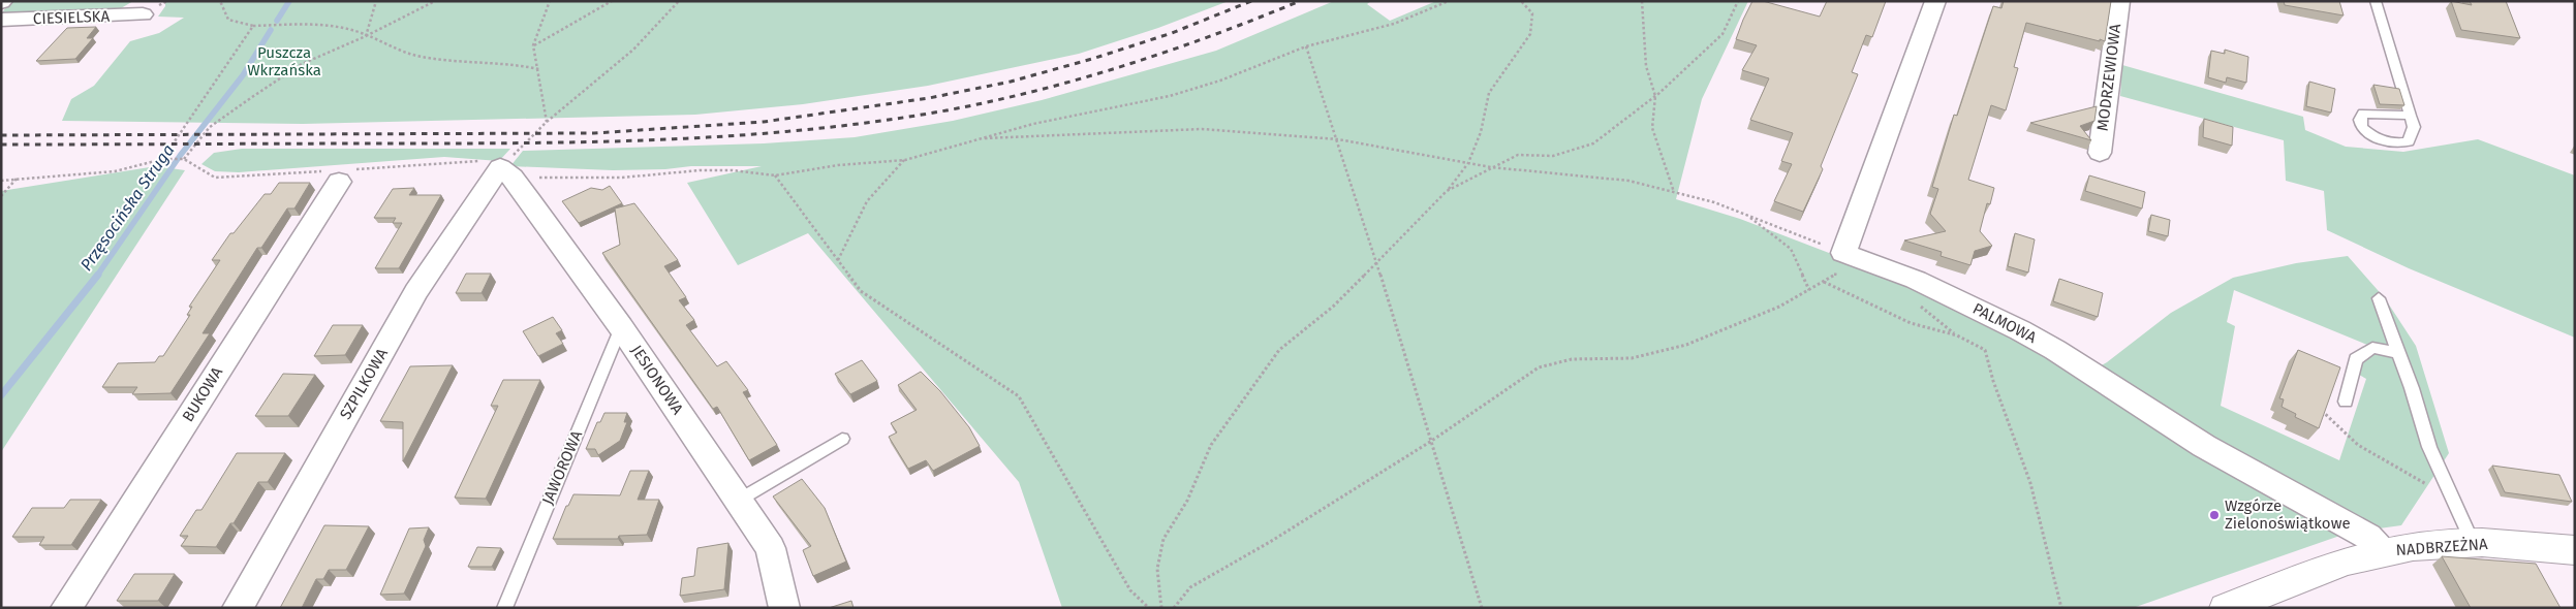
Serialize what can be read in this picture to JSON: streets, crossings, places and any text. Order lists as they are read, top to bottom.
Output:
{
  "streets": {
    "street": [
      "CIESIELSKA",
      "MODRZEWIOWA",
      "PALMOWA",
      "JESIONOWA",
      "SZPILKOWA",
      "BUKOWA",
      "NADBRZEŻNA"
    ],
    "lane": ["JAWOROWA"]
  },
  "crossings": [
    ["PALMOWA", "NADBRZEŻNA"],
    ["JESIONOWA", "SZPILKOWA"],
    ["JESIONOWA", "JAWOROWA"]
  ],
  "water": ["Przęsocińska Struga"],
  "parks": ["Puszcza Wkrzańska"],
  "places": ["Wzgórze Zielonoświątkowe"]
}
